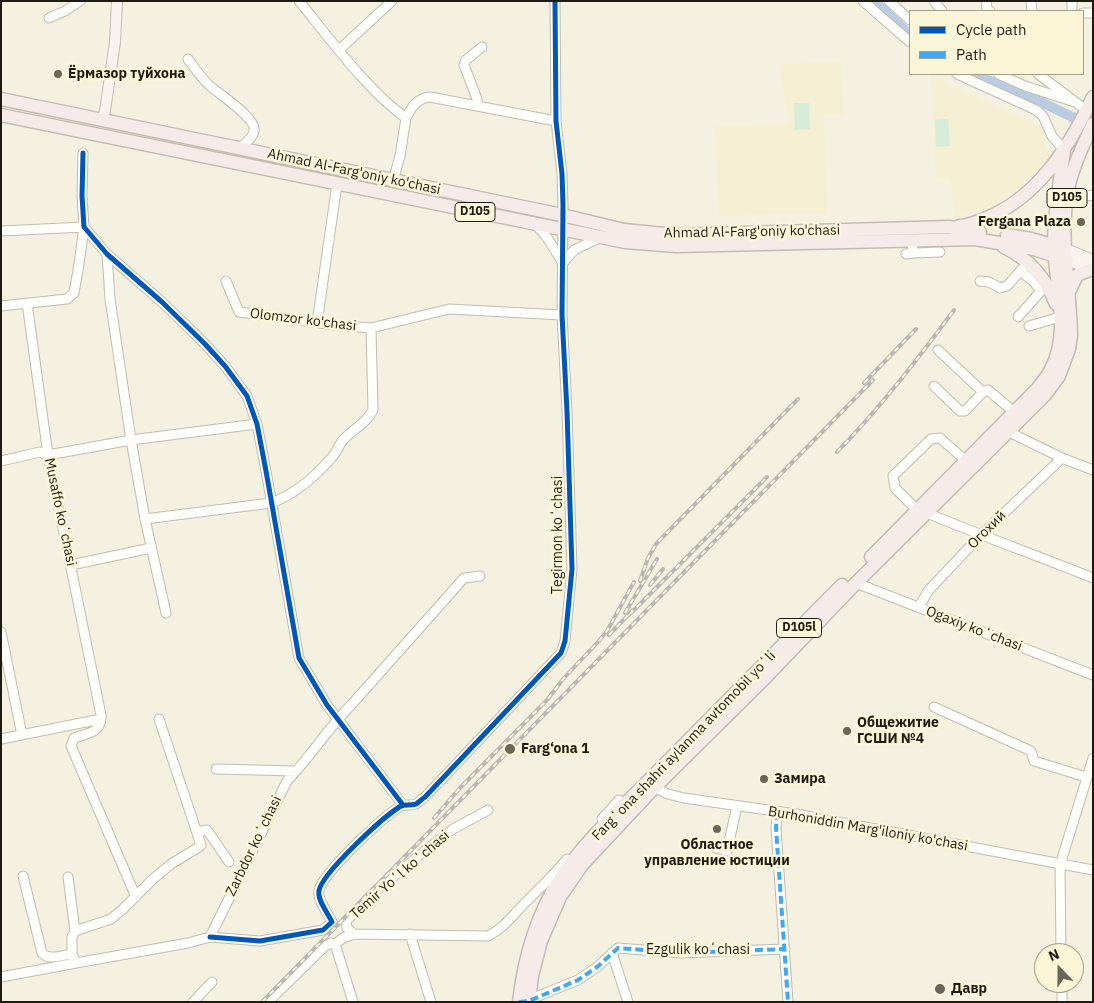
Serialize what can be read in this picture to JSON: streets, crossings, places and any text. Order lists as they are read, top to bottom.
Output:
{
  "streets": {
    "highway": [
      "Ahmad Al-Farg'oniy ko'chasi",
      "D105",
      "D105l",
      "Fargʻona shahri aylanma avtomobil yoʻli"
    ],
    "street": [
      "Olomzor ko'chasi",
      "Musaffo koʻchasi",
      "Огохий",
      "Tegirmon koʻchasi",
      "Ogaxiy koʻchasi",
      "Burhoniddin Marg'iloniy ko'chasi",
      "Zarbdor koʻchasi",
      "Temir Yoʻl koʻchasi",
      "Ezgulik koʻchasi"
    ]
  },
  "crossings": [
    ["Ahmad Al-Farg'oniy ko'chasi", "D105"],
    ["Ahmad Al-Farg'oniy ko'chasi", "Tegirmon koʻchasi"],
    ["Ahmad Al-Farg'oniy ko'chasi", "Fargʻona shahri aylanma avtomobil yoʻli"],
    ["D105", "Fargʻona shahri aylanma avtomobil yoʻli"],
    ["Olomzor ko'chasi", "Tegirmon koʻchasi"],
    ["Огохий", "Ogaxiy koʻchasi"],
    ["Tegirmon koʻchasi", "Zarbdor koʻchasi"],
    ["Ogaxiy koʻchasi", "Fargʻona shahri aylanma avtomobil yoʻli"],
    ["Fargʻona shahri aylanma avtomobil yoʻli", "Burhoniddin Marg'iloniy ko'chasi"]
  ],
  "places": [
    "Ёрмазор туйхона",
    "Fergana Plaza",
    "Общежитие ГСШИ №4",
    "Farg‘ona 1",
    "Замира",
    "Областное управление юстиции",
    "Давр"
  ],
  "legend": ["Cycle path", "Path"],
  "north": "top"
}
